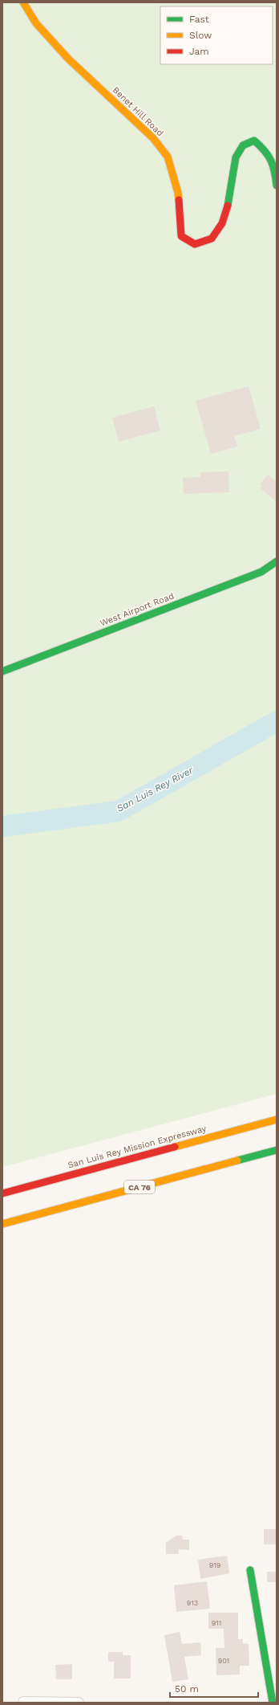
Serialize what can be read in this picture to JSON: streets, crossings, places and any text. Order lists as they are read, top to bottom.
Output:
{
  "streets": {
    "main road": [
      "Benet Hill Road",
      "West Airport Road",
      "San Luis Rey Mission Expressway",
      "CA 76"
    ]
  },
  "water": ["San Luis Rey River"],
  "house_numbers": [
    "919",
    "913",
    "911",
    "901"
  ],
  "legend": ["Fast", "Slow", "Jam"],
  "scale_bar": "50 m"
}
